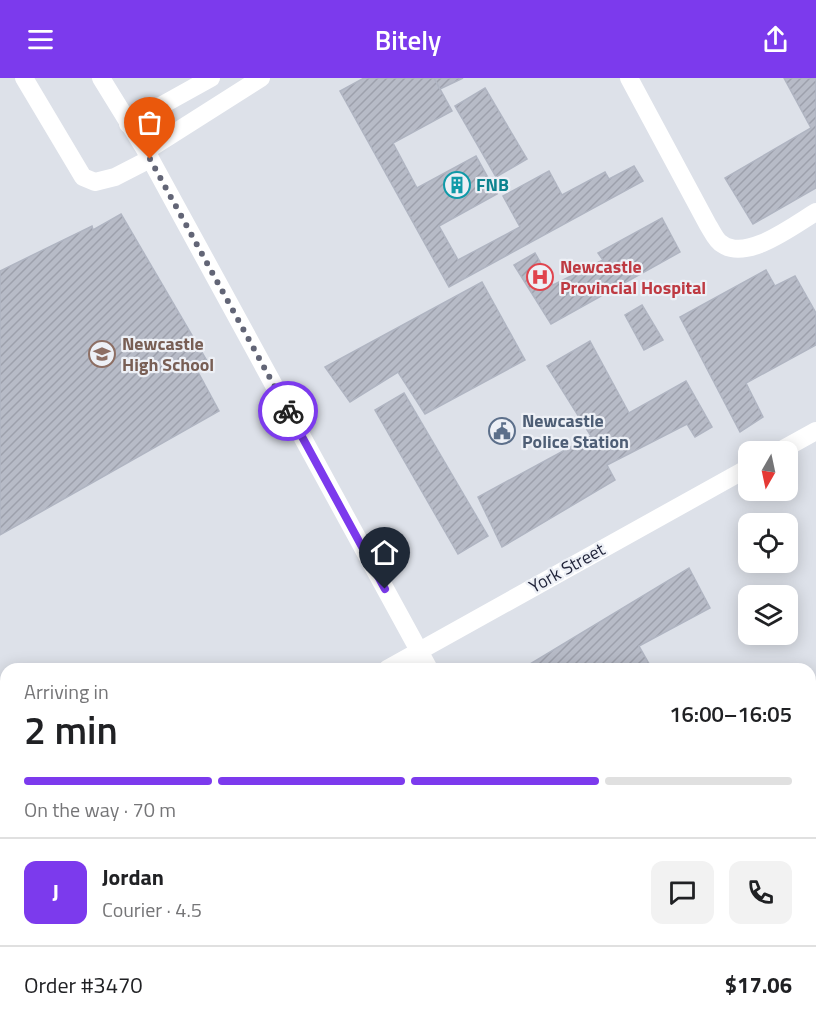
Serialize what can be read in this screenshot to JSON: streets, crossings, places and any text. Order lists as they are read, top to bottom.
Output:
{
  "streets": {
    "street": ["York Street"]
  },
  "places": {
    "building": ["FNB"],
    "hospital": ["Newcastle Provincial Hospital"],
    "school or university": ["Newcastle High School"],
    "public building": ["Newcastle Police Station"]
  },
  "north": "bottom",
  "page": {
    "header": "Bitely",
    "heading": ["2 min", "Arriving in", "16:00–16:05"],
    "panel": [
      "Jordan",
      "Courier · 4.5",
      "Order #3470",
      "$17.06"
    ],
    "bar": "On the way · 70 m",
    "round": "J"
  }
}
